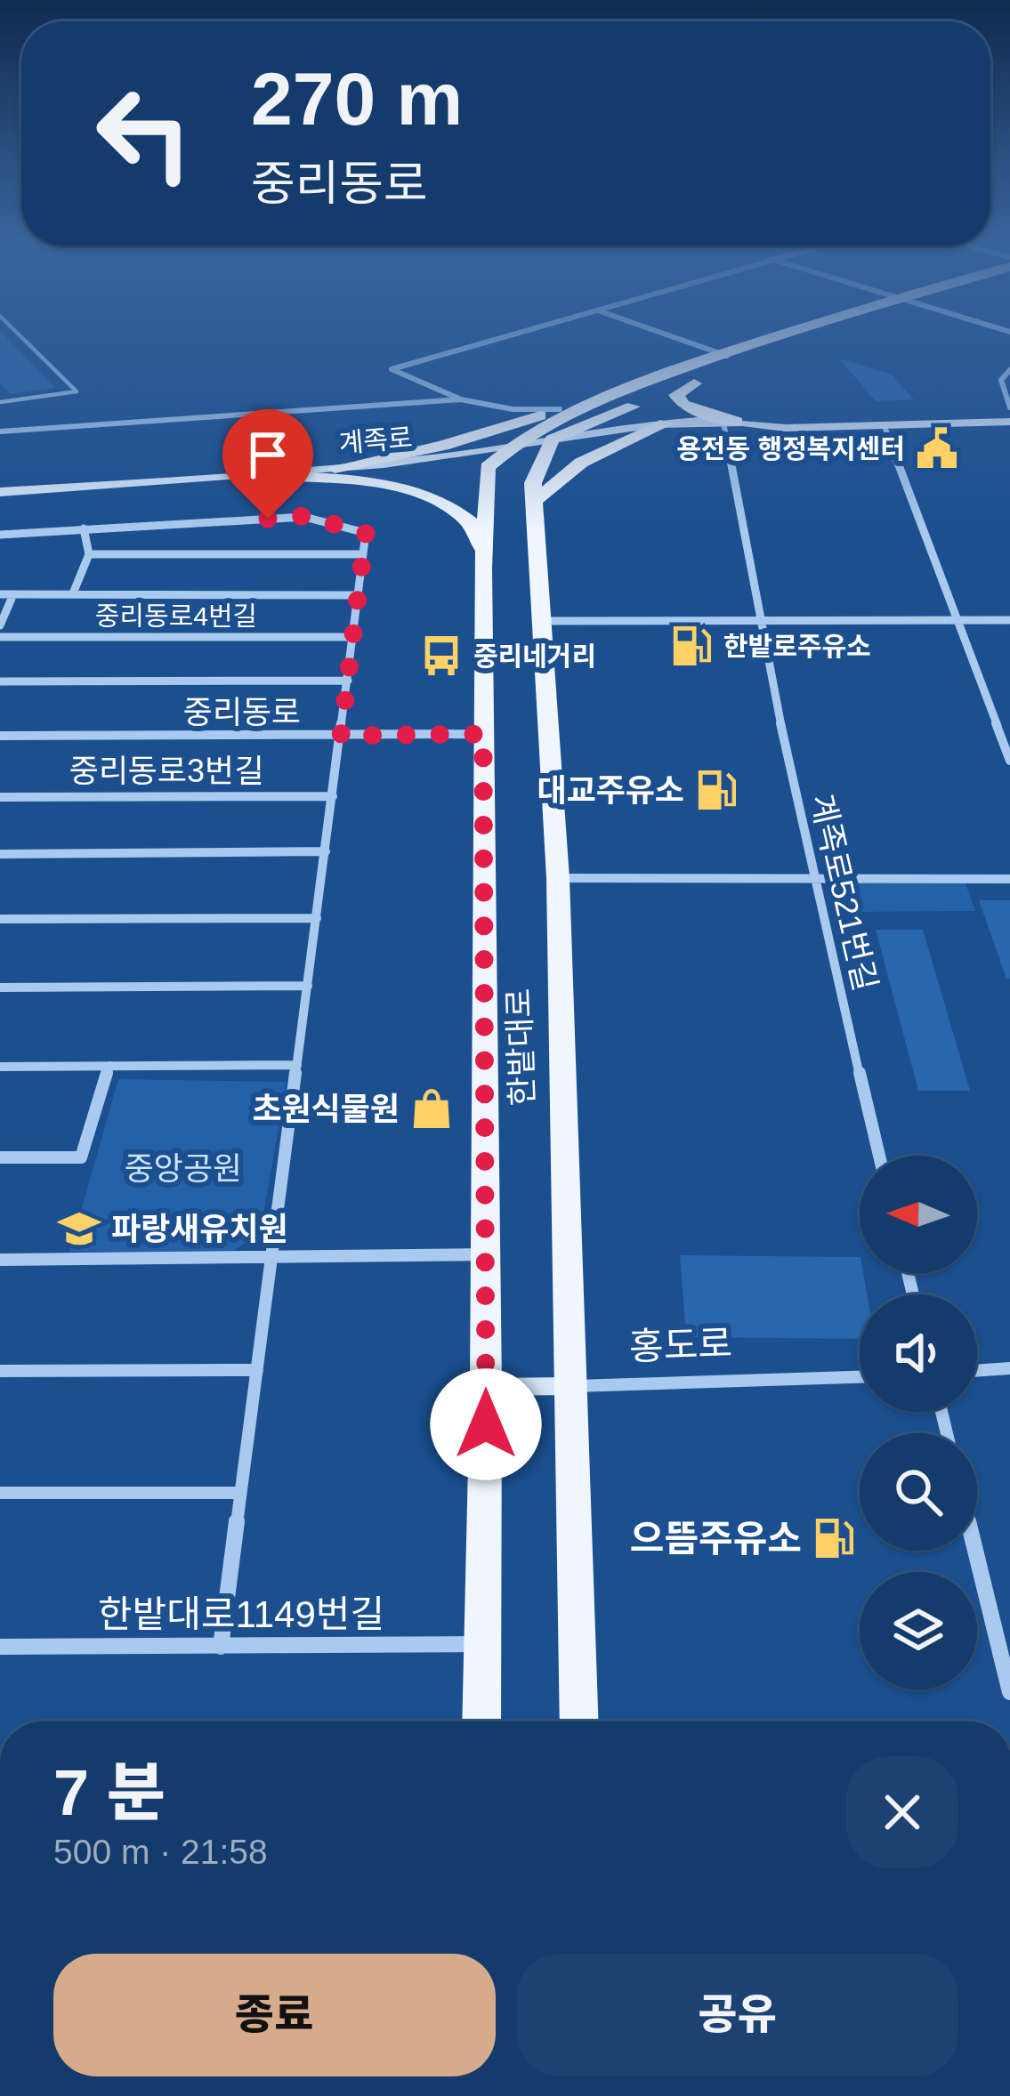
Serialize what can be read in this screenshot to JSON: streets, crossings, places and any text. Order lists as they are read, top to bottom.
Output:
{
  "streets": {
    "main road": ["계족로", "한밭대로", "홍도로"],
    "street": [
      "중리동로4번길",
      "중리동로",
      "중리동로3번길",
      "계족로521번길",
      "한밭대로1149번길"
    ]
  },
  "crossings": [
    ["계족로", "계족로521번길"],
    ["계족로", "한밭대로"],
    ["중리동로", "한밭대로"],
    ["한밭대로", "홍도로"],
    ["한밭대로", "한밭대로1149번길"]
  ],
  "parks": ["중앙공원"],
  "places": {
    "public building": ["용전동 행정복지센터"],
    "fuel station": ["한밭로주유소", "대교주유소", "으뜸주유소"],
    "bus stop": ["중리네거리"],
    "shop": ["초원식물원"],
    "school or university": ["파랑새유치원"]
  },
  "north": "left",
  "page": {
    "turn": ["270 m", "중리동로"],
    "heading": ["7 분", "500 m · 21:58"],
    "buttons": ["종료", "공유"]
  }
}
